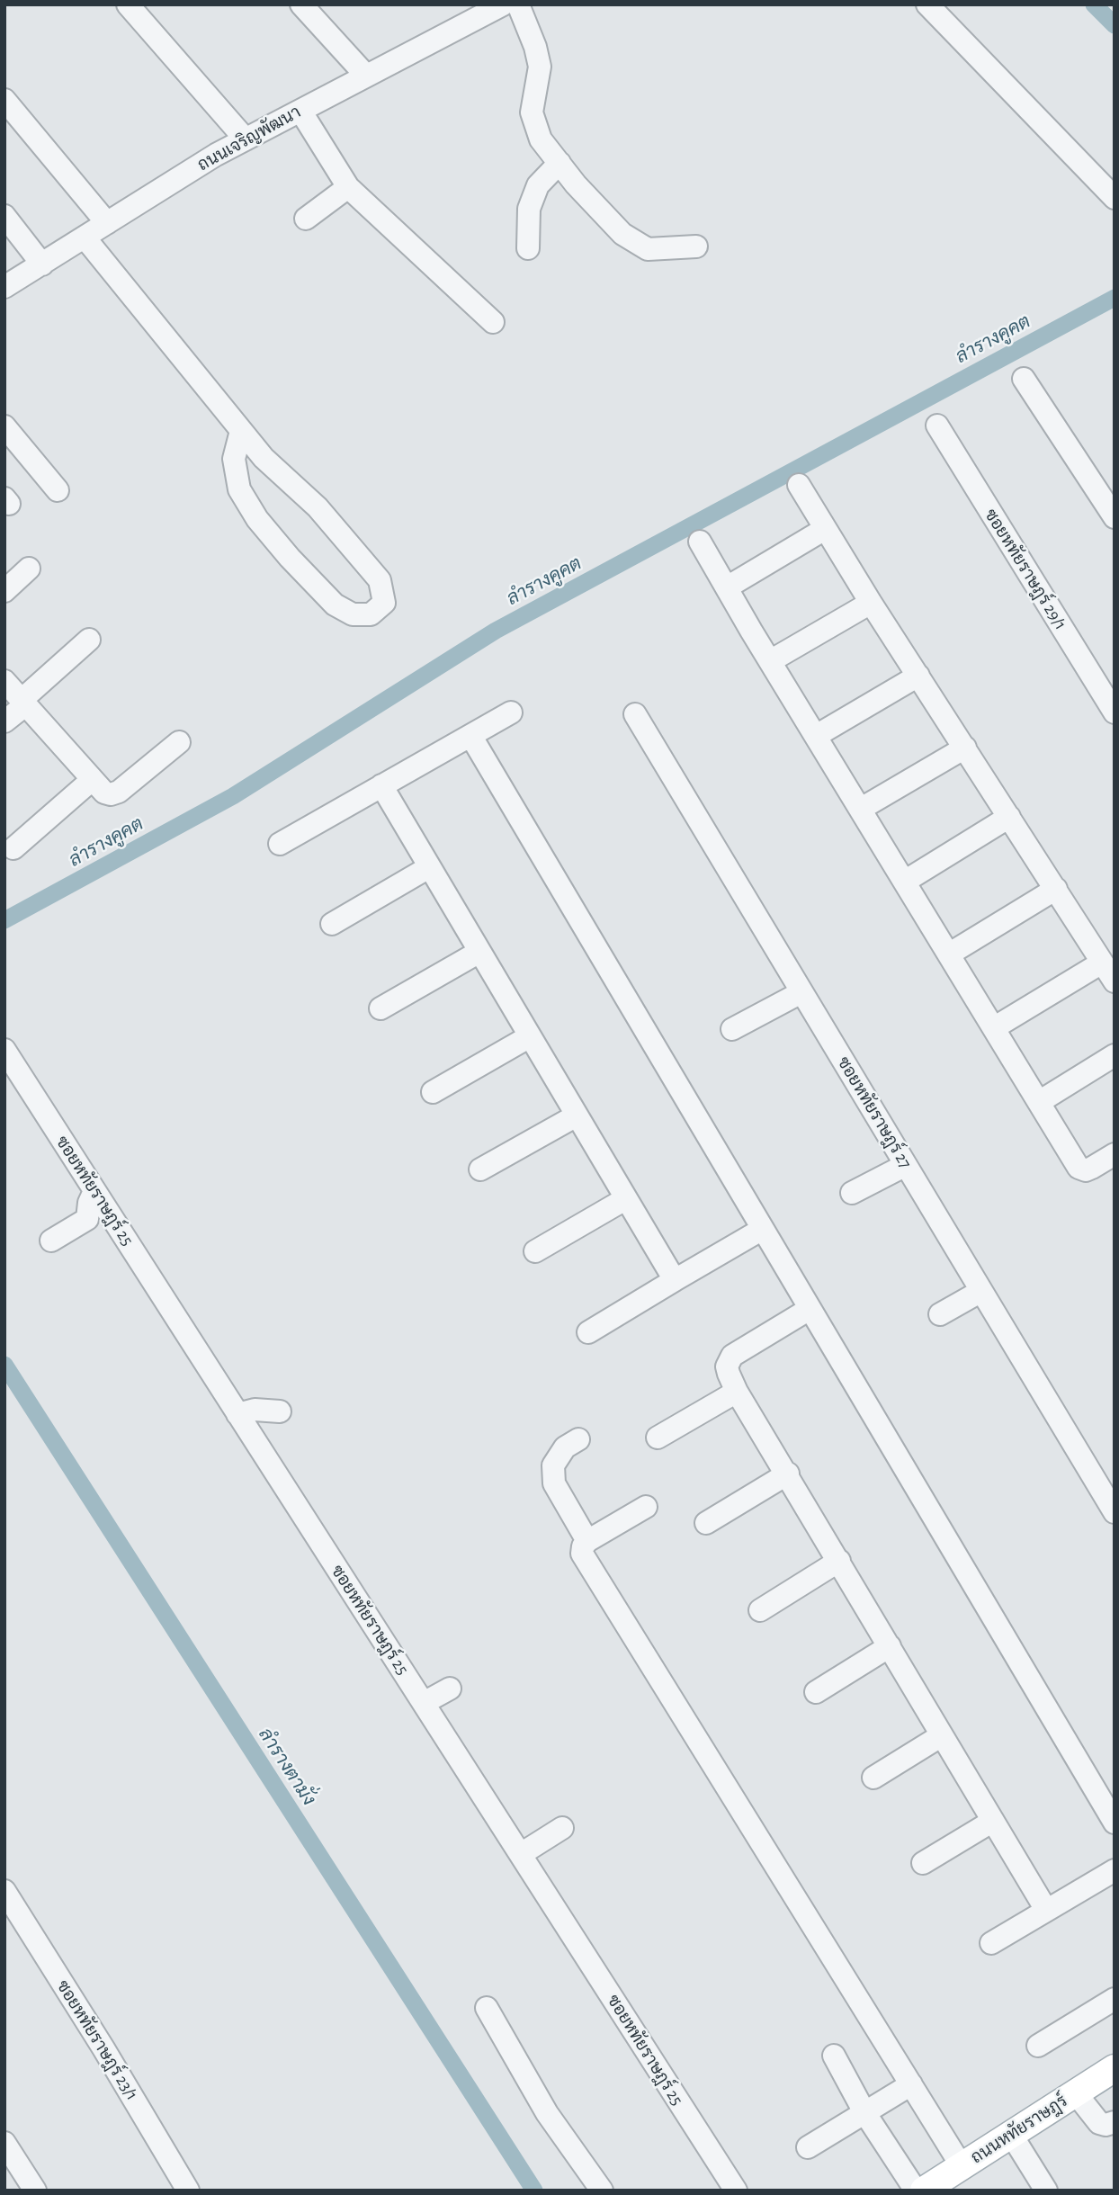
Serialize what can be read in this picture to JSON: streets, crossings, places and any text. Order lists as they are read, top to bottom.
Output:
{
  "streets": {
    "main road": ["ถนนหทัยราษฎร์"],
    "street": [
      "ถนนเจริญพัฒนา",
      "ซอยหทัยราษฎร์ 29/1",
      "ซอยหทัยราษฎร์ 27",
      "ซอยหทัยราษฎร์ 25",
      "ซอยหทัยราษฎร์ 23/1"
    ]
  },
  "water": ["ลำรางคูคต", "ลำรางตามั่ง"]
}
